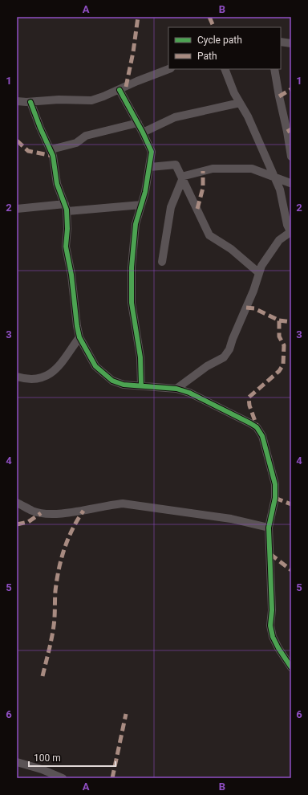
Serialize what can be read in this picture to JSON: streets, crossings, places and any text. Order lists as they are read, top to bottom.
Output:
{
  "legend": ["Cycle path", "Path"],
  "scale_bar": "100 m",
  "grid": {
    "columns": ["A", "B"],
    "rows": [
      "1",
      "2",
      "3",
      "4",
      "5",
      "6"
    ]
  }
}
